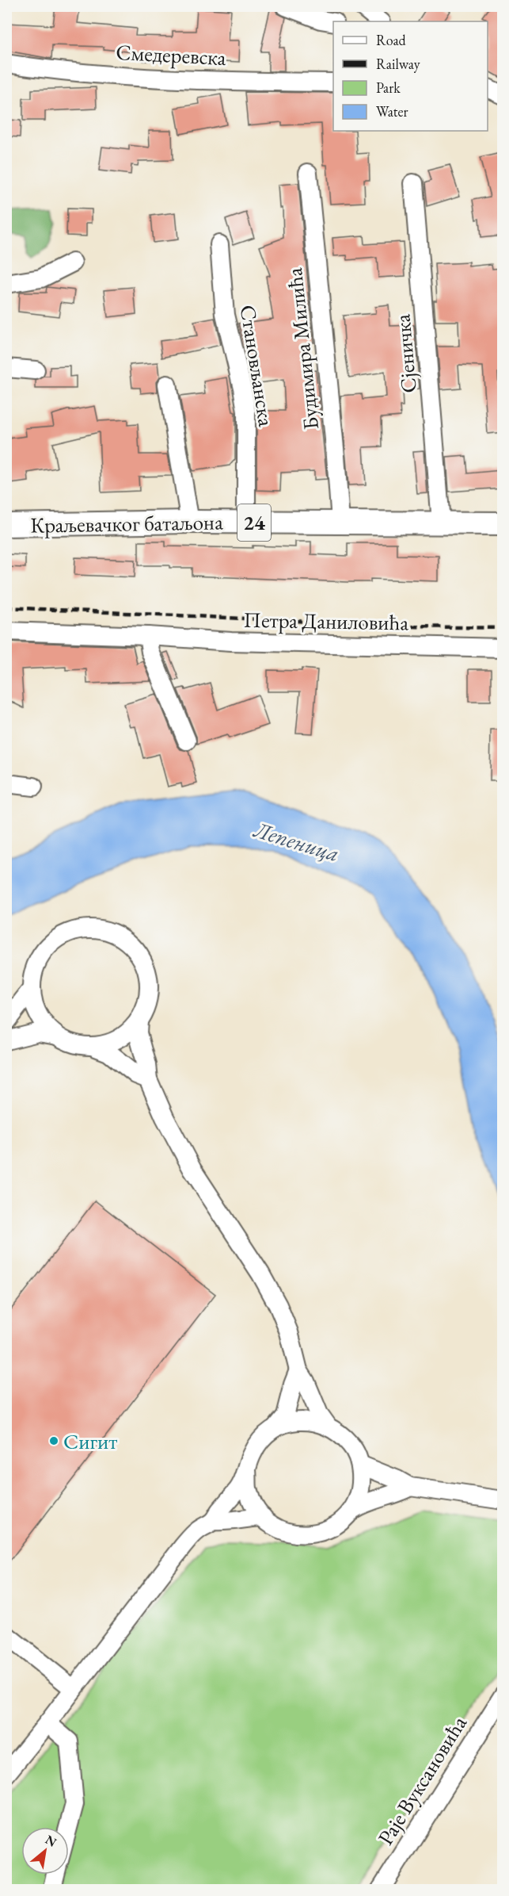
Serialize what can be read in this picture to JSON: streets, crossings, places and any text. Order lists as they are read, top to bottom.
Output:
{
  "streets": {
    "main road": ["24", "Краљевачког батаљона"],
    "street": [
      "Смедеревска",
      "Будимира Милића",
      "Сјеничка",
      "Становљанска",
      "Петра Даниловића",
      "Раје Вуксановића"
    ]
  },
  "crossings": [
    ["Будимира Милића", "Краљевачког батаљона"],
    ["Сјеничка", "Краљевачког батаљона"],
    ["Становљанска", "Краљевачког батаљона"]
  ],
  "water": ["Лепеница"],
  "places": ["Сигит"],
  "legend": [
    "Road",
    "Railway",
    "Park",
    "Water"
  ],
  "north": "top right"
}
